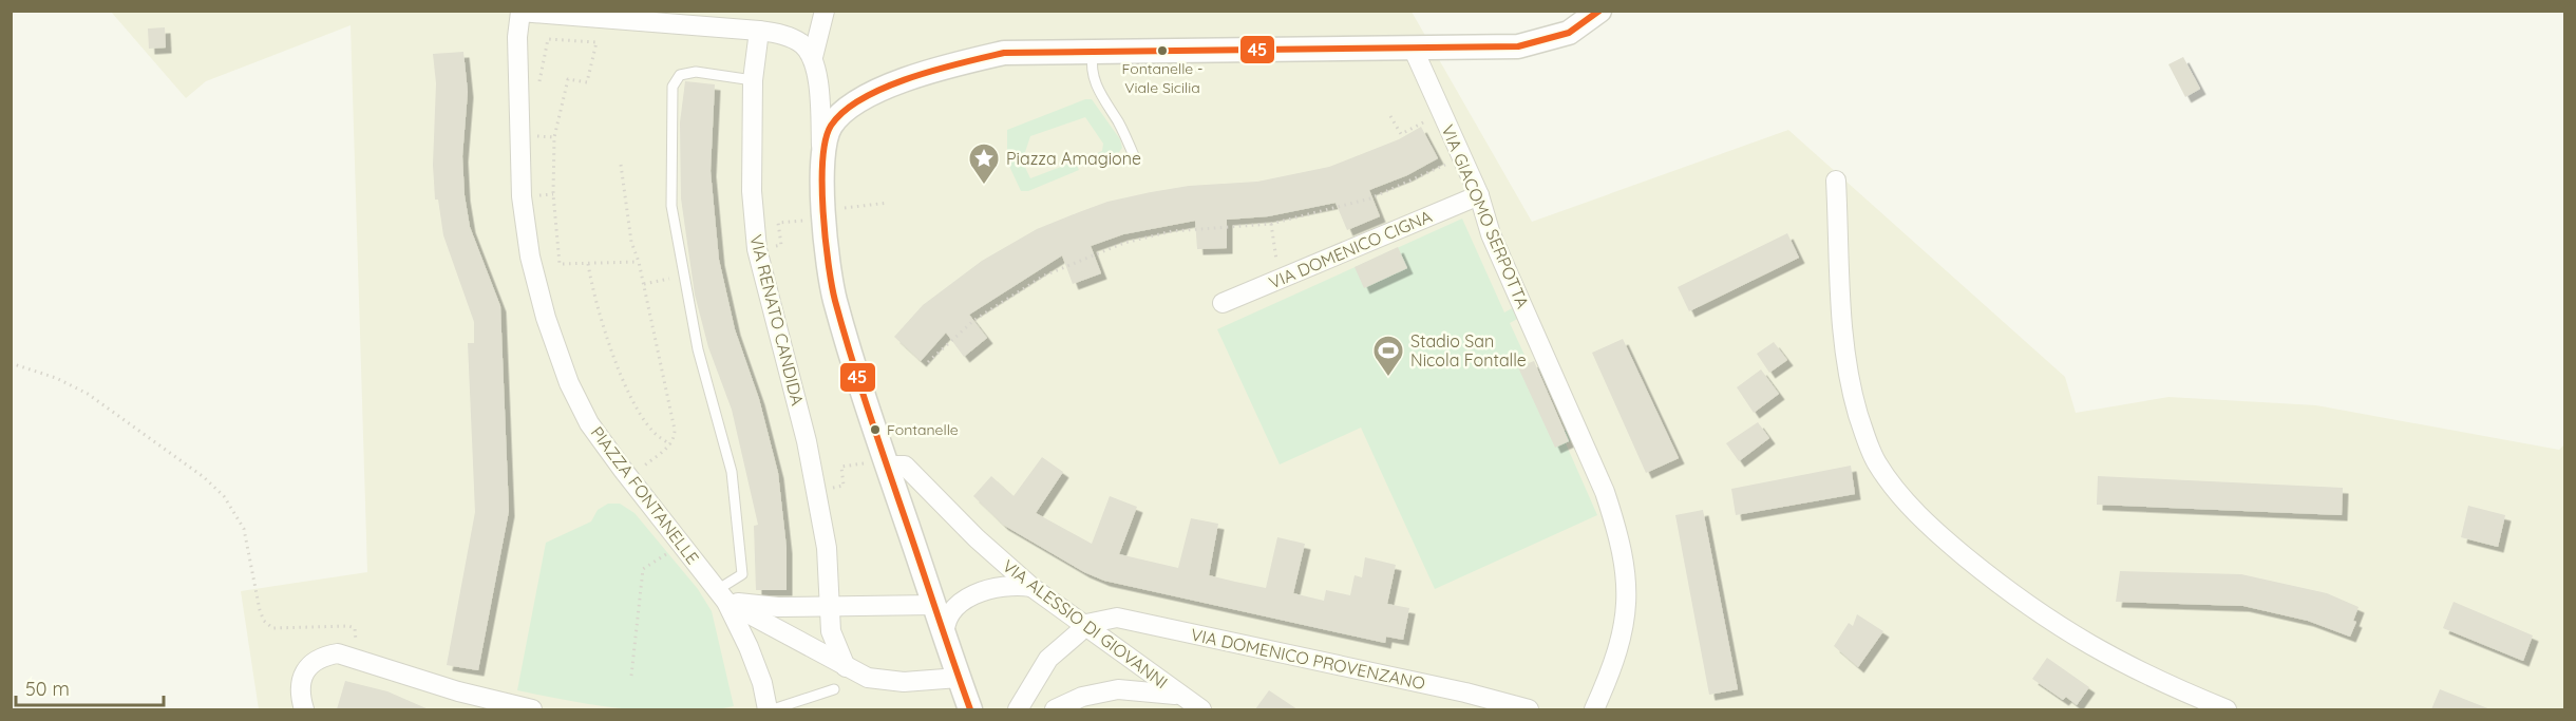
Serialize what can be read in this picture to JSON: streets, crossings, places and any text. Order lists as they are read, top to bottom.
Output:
{
  "streets": {
    "street": [
      "VIA GIACOMO SERPOTTA",
      "VIA DOMENICO CIGNA",
      "VIA RENATO CANDIDA",
      "PIAZZA FONTANELLE",
      "VIA ALESSIO DI GIOVANNI",
      "VIA DOMENICO PROVENZANO"
    ]
  },
  "crossings": [
    ["VIA GIACOMO SERPOTTA", "VIA DOMENICO CIGNA"],
    ["VIA ALESSIO DI GIOVANNI", "VIA DOMENICO PROVENZANO"]
  ],
  "places": {
    "other": ["Fontanelle - Viale Sicilia", "Fontanelle"],
    "place": ["Piazza Amagione"],
    "sports": ["Stadio San Nicola Fontalle"]
  },
  "lines": ["transit line 45"],
  "scale_bar": "50 m"
}
